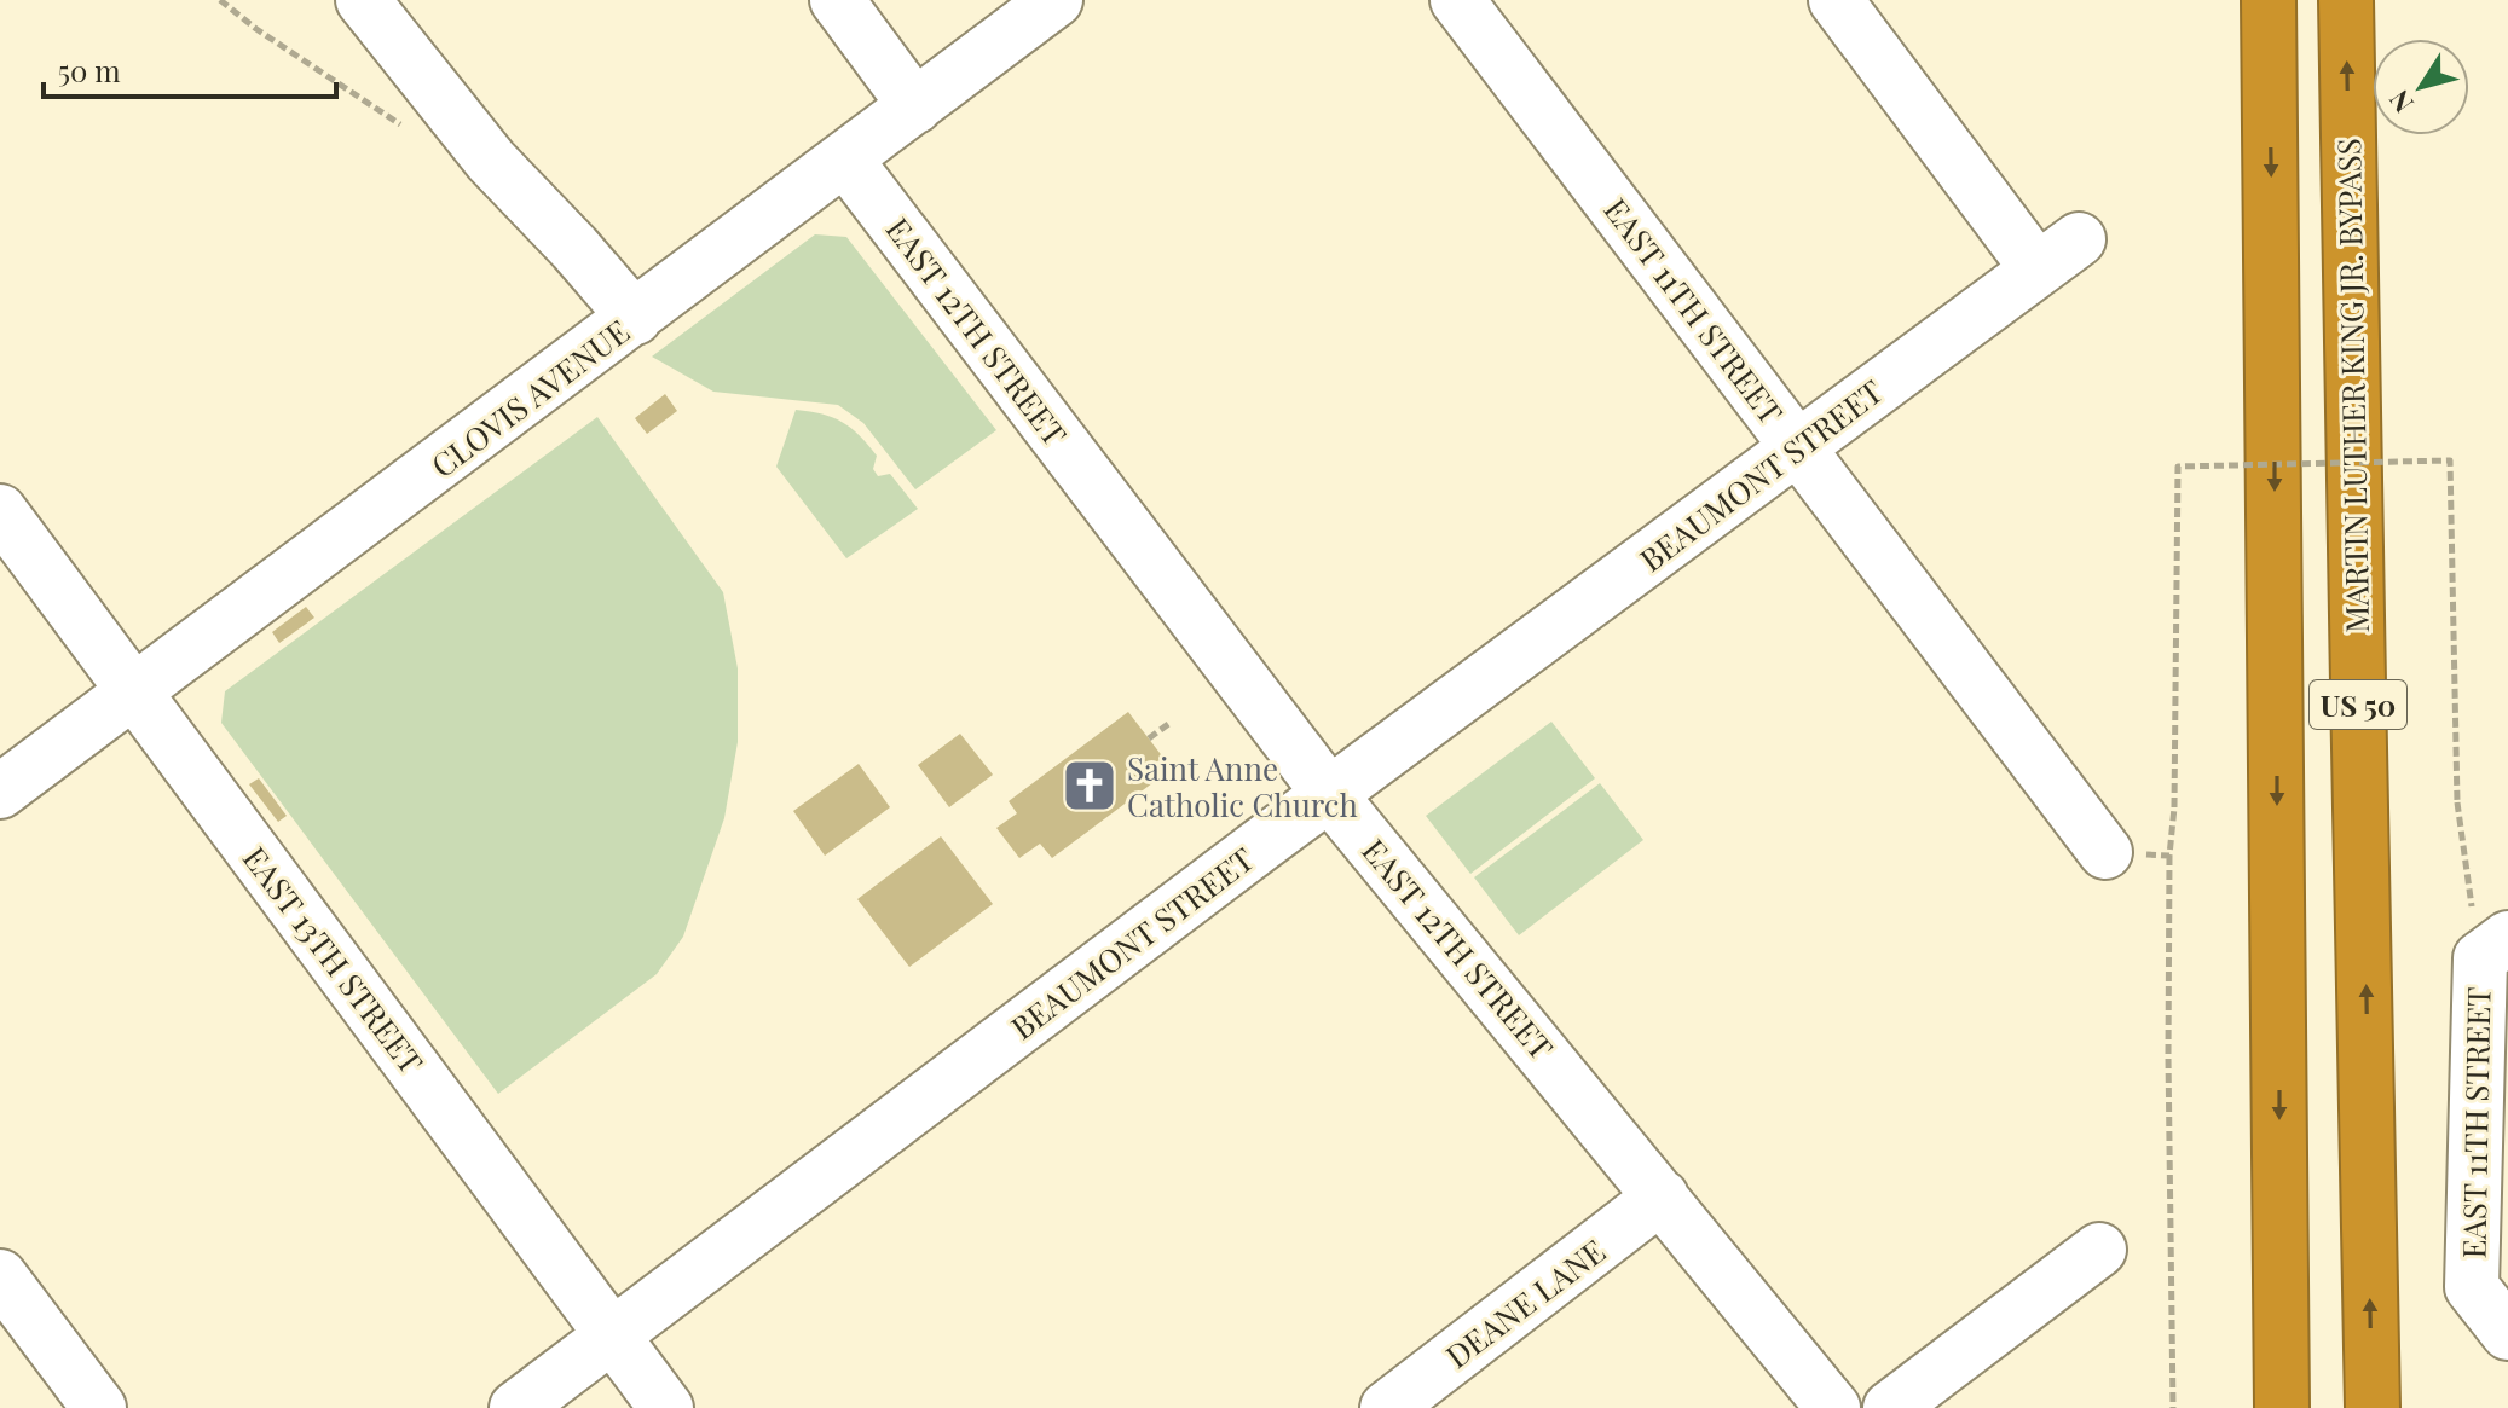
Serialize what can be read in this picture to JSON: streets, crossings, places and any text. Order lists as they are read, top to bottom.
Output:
{
  "streets": {
    "highway": ["MARTIN LUTHER KING JR. BYPASS", "US 50"],
    "street": [
      "EAST 11TH STREET",
      "EAST 12TH STREET",
      "CLOVIS AVENUE",
      "BEAUMONT STREET",
      "EAST 13TH STREET",
      "DEANE LANE"
    ]
  },
  "crossings": [
    ["EAST 11TH STREET", "BEAUMONT STREET"],
    ["EAST 12TH STREET", "CLOVIS AVENUE"],
    ["EAST 12TH STREET", "BEAUMONT STREET"],
    ["EAST 12TH STREET", "DEANE LANE"],
    ["CLOVIS AVENUE", "EAST 13TH STREET"],
    ["BEAUMONT STREET", "EAST 13TH STREET"]
  ],
  "places": {
    "church": ["Saint Anne Catholic Church"]
  },
  "scale_bar": "50 m",
  "north": "bottom left"
}
